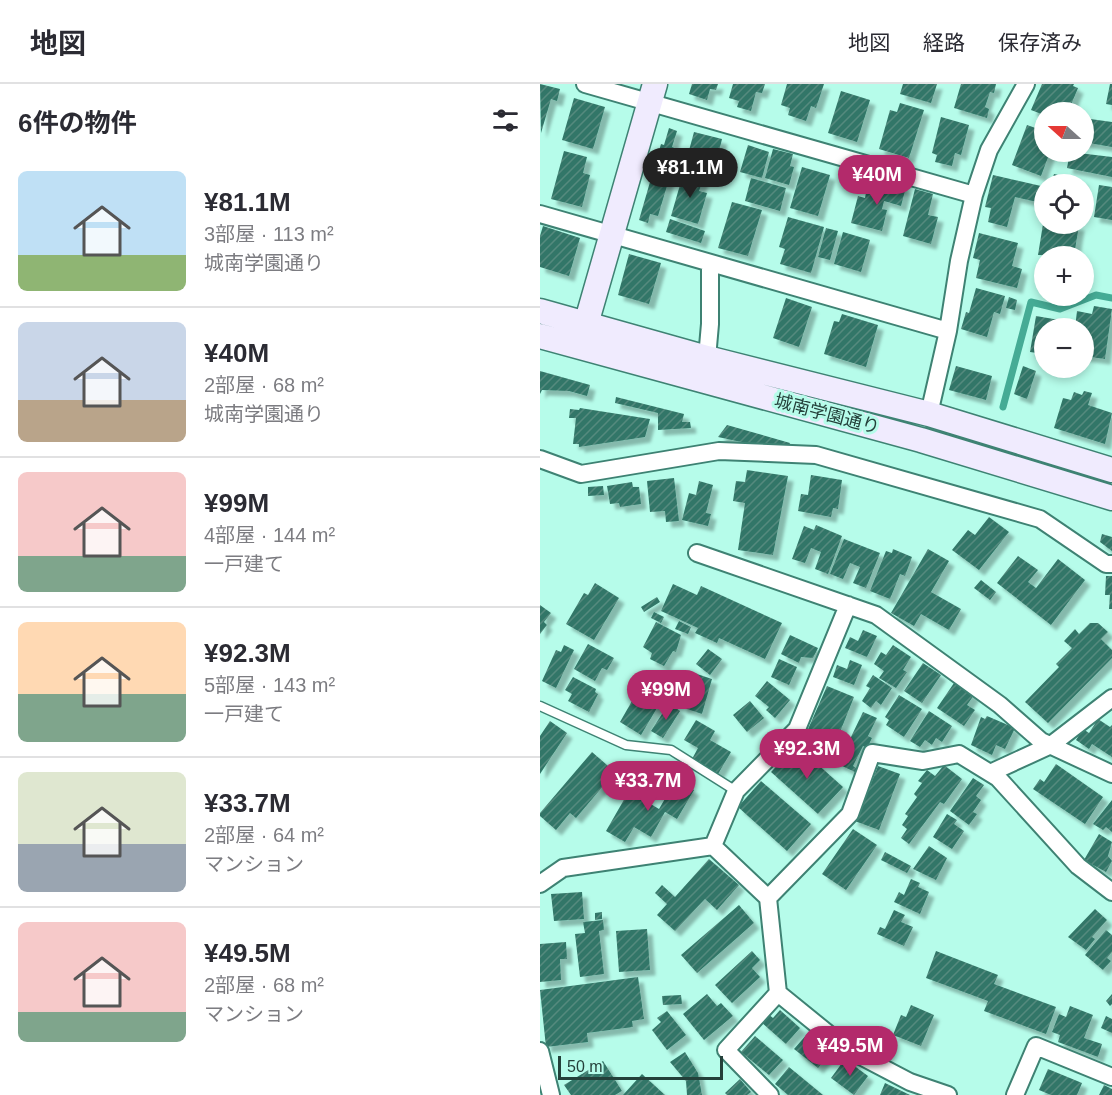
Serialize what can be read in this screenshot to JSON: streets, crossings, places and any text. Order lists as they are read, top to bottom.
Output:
{
  "streets": {
    "street": ["城南学園通り"]
  },
  "scale_bar": "50 m",
  "north": "left",
  "page": {
    "header": "地図",
    "nav": ["地図", "経路", "保存済み"],
    "heading": "6件の物件",
    "map_buttons": ["+", "−"],
    "price": [
      "¥81.1M",
      "¥40M",
      "¥99M",
      "¥92.3M",
      "¥33.7M",
      "¥49.5M"
    ],
    "list": [
      {
        "name": "¥81.1M",
        "note": "3部屋 · 113 m² · 城南学園通り"
      },
      {
        "name": "¥40M",
        "note": "2部屋 · 68 m² · 城南学園通り"
      },
      {
        "name": "¥99M",
        "note": "4部屋 · 144 m² · 一戸建て"
      },
      {
        "name": "¥92.3M",
        "note": "5部屋 · 143 m² · 一戸建て"
      },
      {
        "name": "¥33.7M",
        "note": "2部屋 · 64 m² · マンション"
      },
      {
        "name": "¥49.5M",
        "note": "2部屋 · 68 m² · マンション"
      }
    ],
    "scale": "50 m"
  }
}
